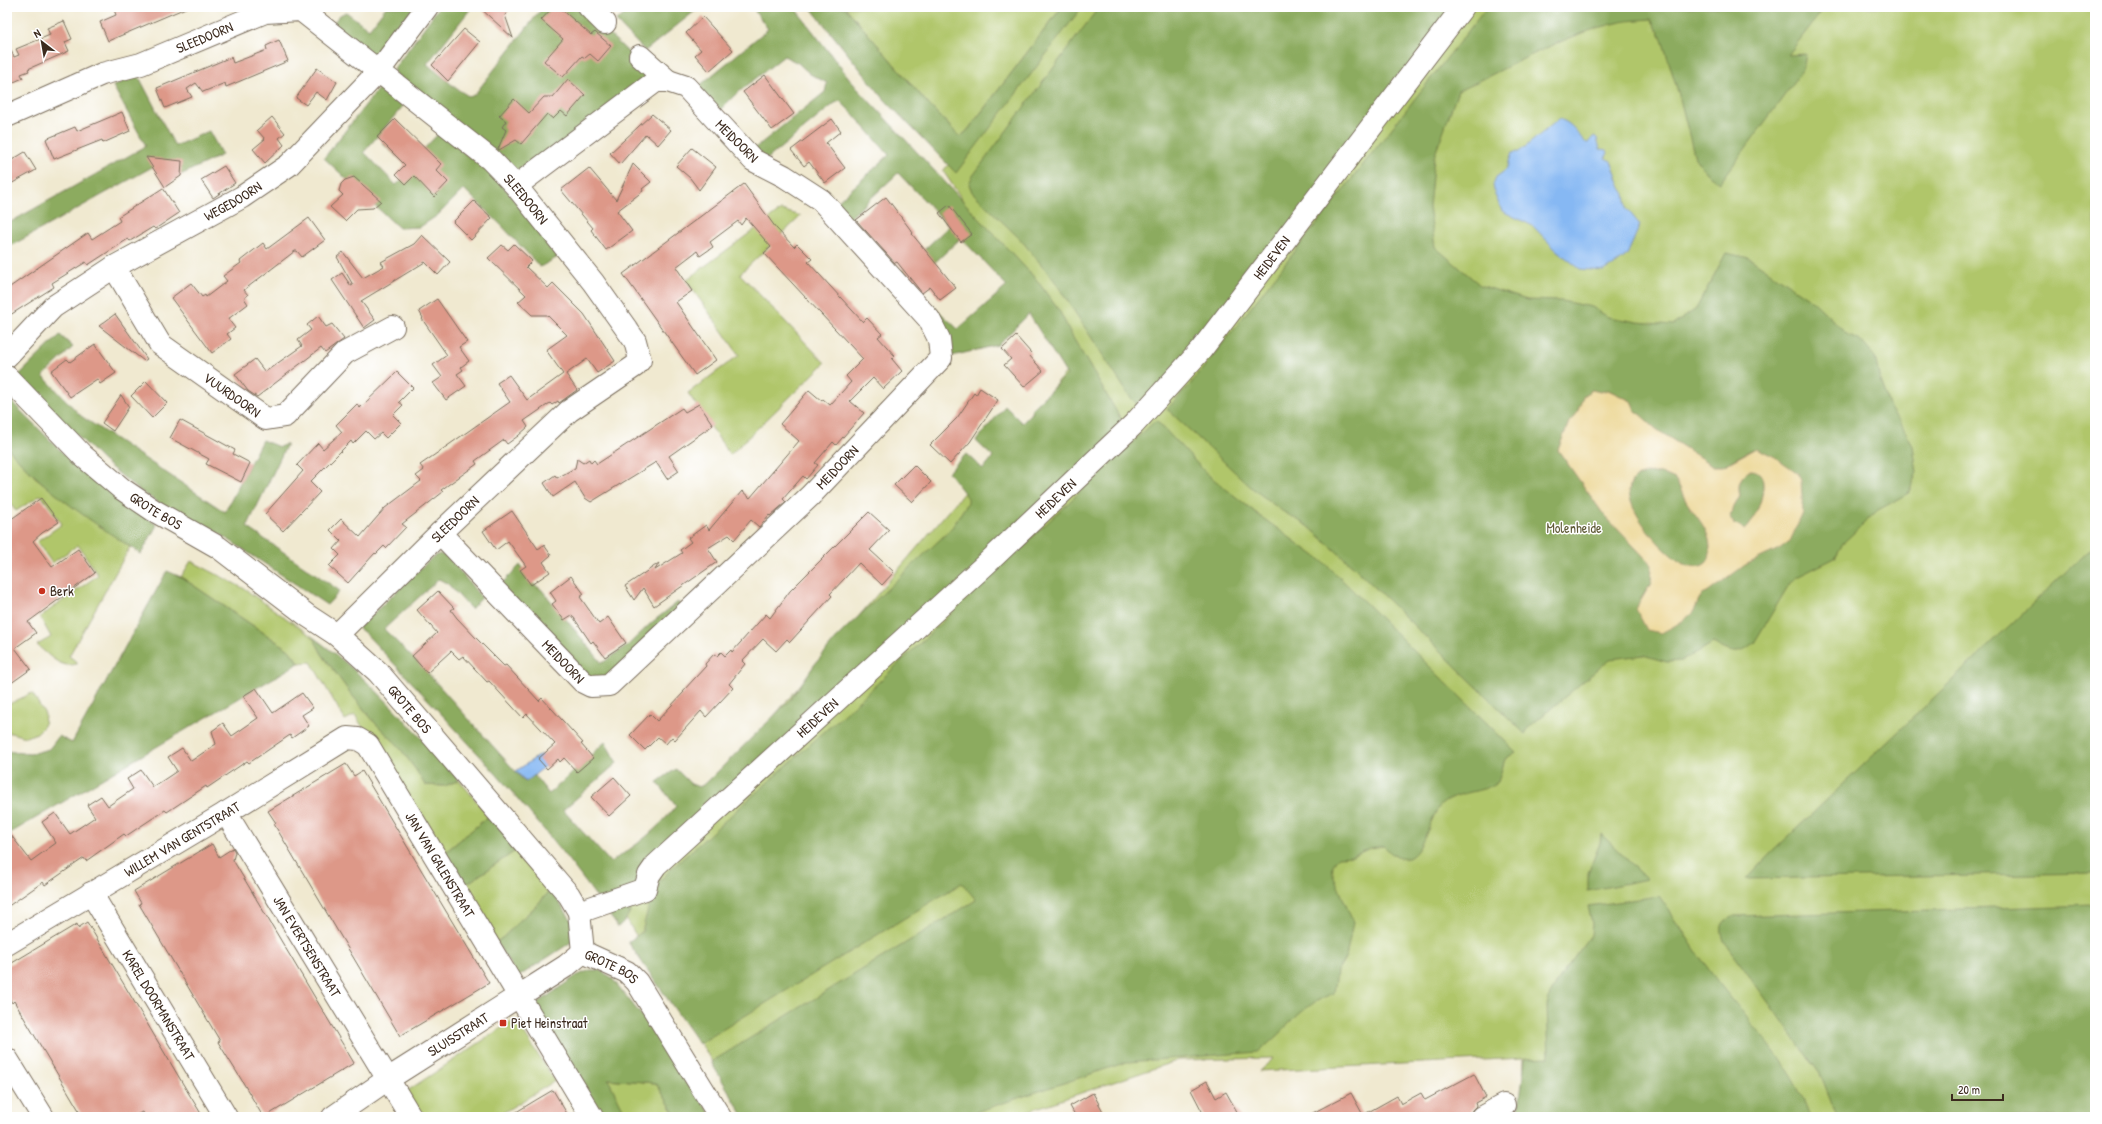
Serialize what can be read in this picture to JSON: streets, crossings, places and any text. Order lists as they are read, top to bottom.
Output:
{
  "streets": {
    "street": [
      "SLEEDOORN",
      "MEIDOORN",
      "WEGEDOORN",
      "HEIDEVEN",
      "VUURDOORN",
      "GROTE BOS",
      "WILLEM VAN GENTSTRAAT",
      "JAN VAN GALENSTRAAT",
      "JAN EVERTSENSTRAAT",
      "KAREL DOORMANSTRAAT",
      "SLUISSTRAAT"
    ]
  },
  "crossings": [
    ["SLEEDOORN", "MEIDOORN"],
    ["SLEEDOORN", "WEGEDOORN"],
    ["SLEEDOORN", "GROTE BOS"],
    ["WEGEDOORN", "VUURDOORN"],
    ["HEIDEVEN", "GROTE BOS"],
    ["GROTE BOS", "SLUISSTRAAT"],
    ["WILLEM VAN GENTSTRAAT", "JAN VAN GALENSTRAAT"],
    ["WILLEM VAN GENTSTRAAT", "JAN EVERTSENSTRAAT"],
    ["WILLEM VAN GENTSTRAAT", "KAREL DOORMANSTRAAT"],
    ["JAN VAN GALENSTRAAT", "SLUISSTRAAT"],
    ["JAN EVERTSENSTRAAT", "SLUISSTRAAT"]
  ],
  "parks": ["Molenheide"],
  "places": {
    "other": ["Berk"],
    "transit": ["Piet Heinstraat"]
  },
  "scale_bar": "20 m",
  "north": "top left"
}
